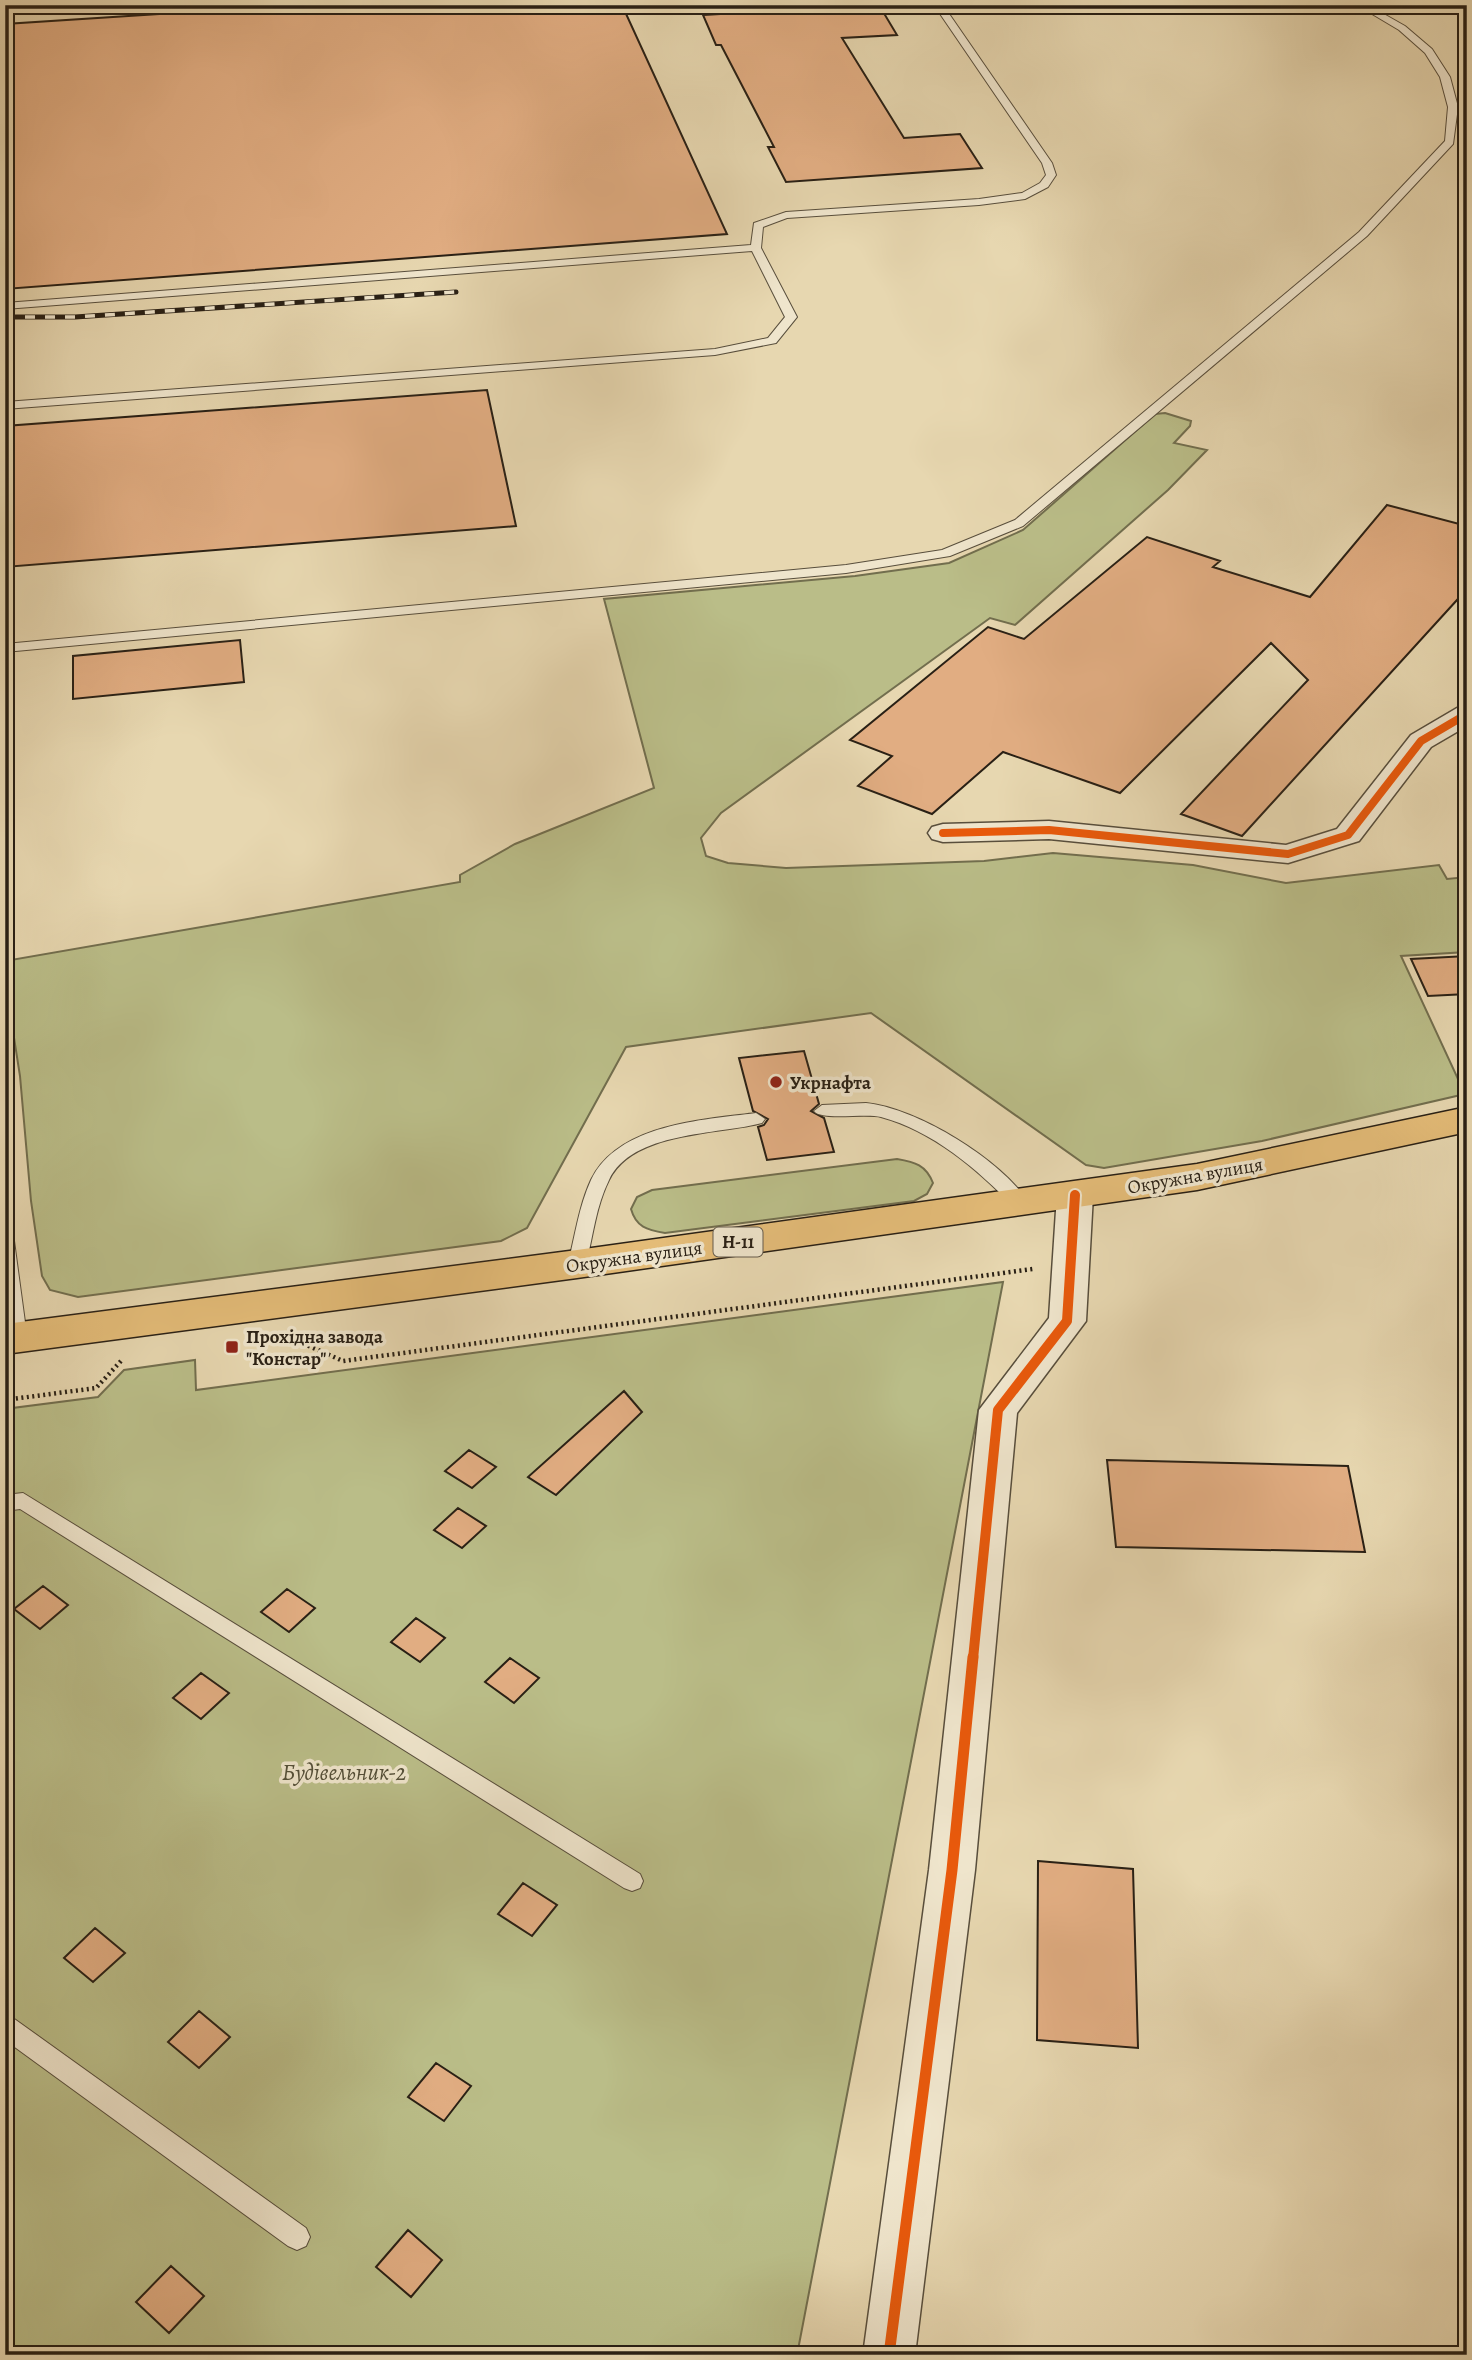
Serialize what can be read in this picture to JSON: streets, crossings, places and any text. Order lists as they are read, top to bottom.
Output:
{
  "streets": {
    "main road": ["Окружна вулиця", "Н-11"]
  },
  "parks": ["Будівельник-2"],
  "places": {
    "other": ["Укрнафта"],
    "transit": ["Прохідна завода \"Констар\""]
  }
}
